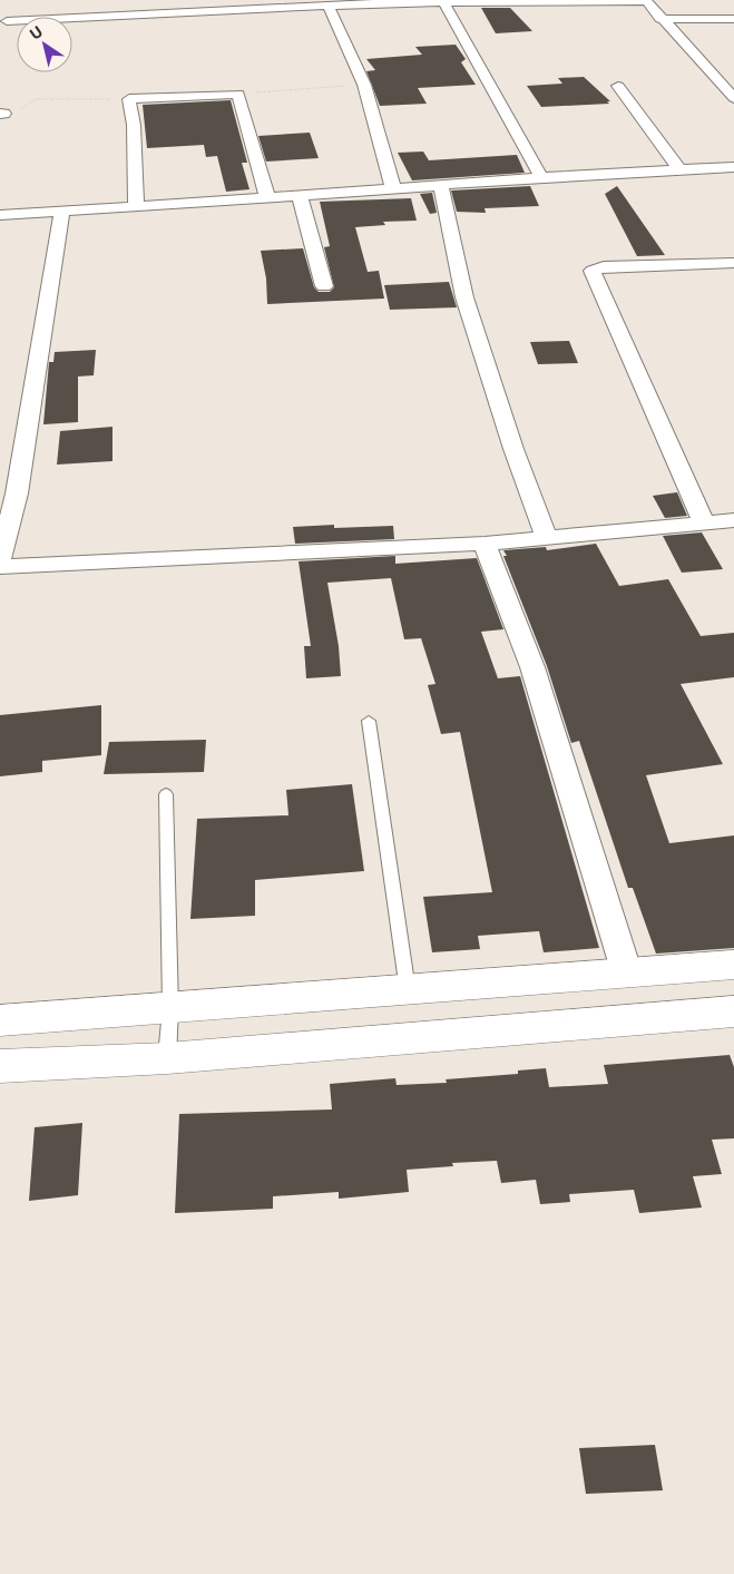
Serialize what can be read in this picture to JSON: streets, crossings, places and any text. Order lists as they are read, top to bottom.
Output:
{
  "north": "top left"
}
